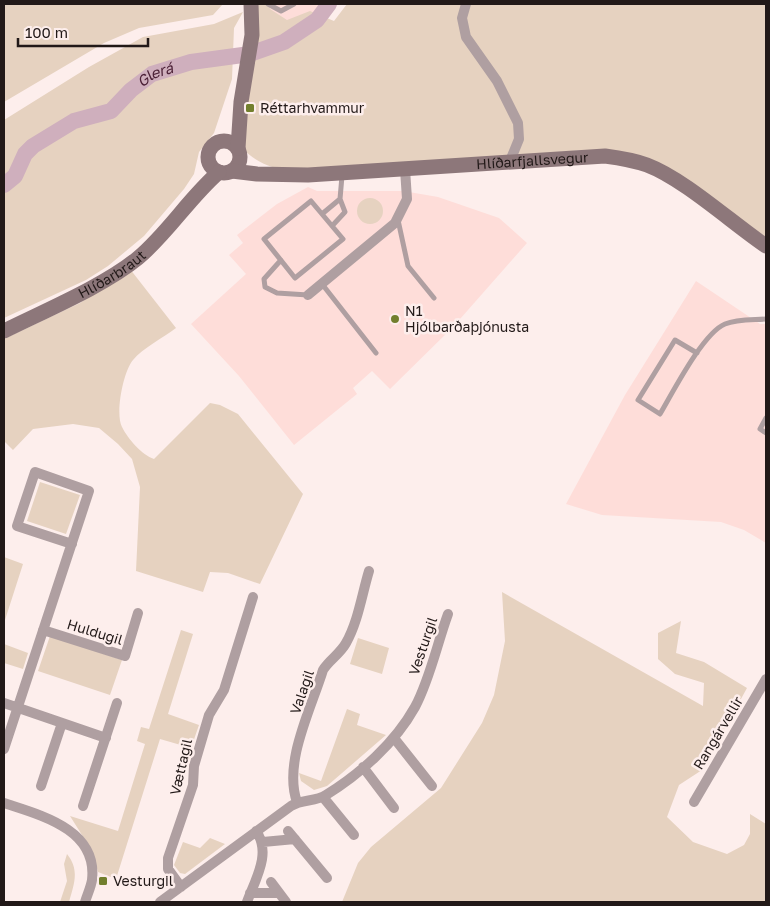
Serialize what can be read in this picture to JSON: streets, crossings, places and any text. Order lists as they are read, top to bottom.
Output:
{
  "streets": {
    "main road": ["Hlíðarfjallsvegur", "Hlíðarbraut"],
    "street": [
      "Huldugil",
      "Vesturgil",
      "Valagil",
      "Rangárvellir",
      "Vættagil"
    ]
  },
  "crossings": [
    ["Hlíðarfjallsvegur", "Hlíðarbraut"],
    ["Vesturgil", "Valagil"],
    ["Vesturgil", "Vættagil"]
  ],
  "water": ["Glerá"],
  "places": {
    "transit": ["Réttarhvammur", "Vesturgil"],
    "other": ["N1 Hjólbarðaþjónusta"]
  },
  "scale_bar": "100 m"
}
